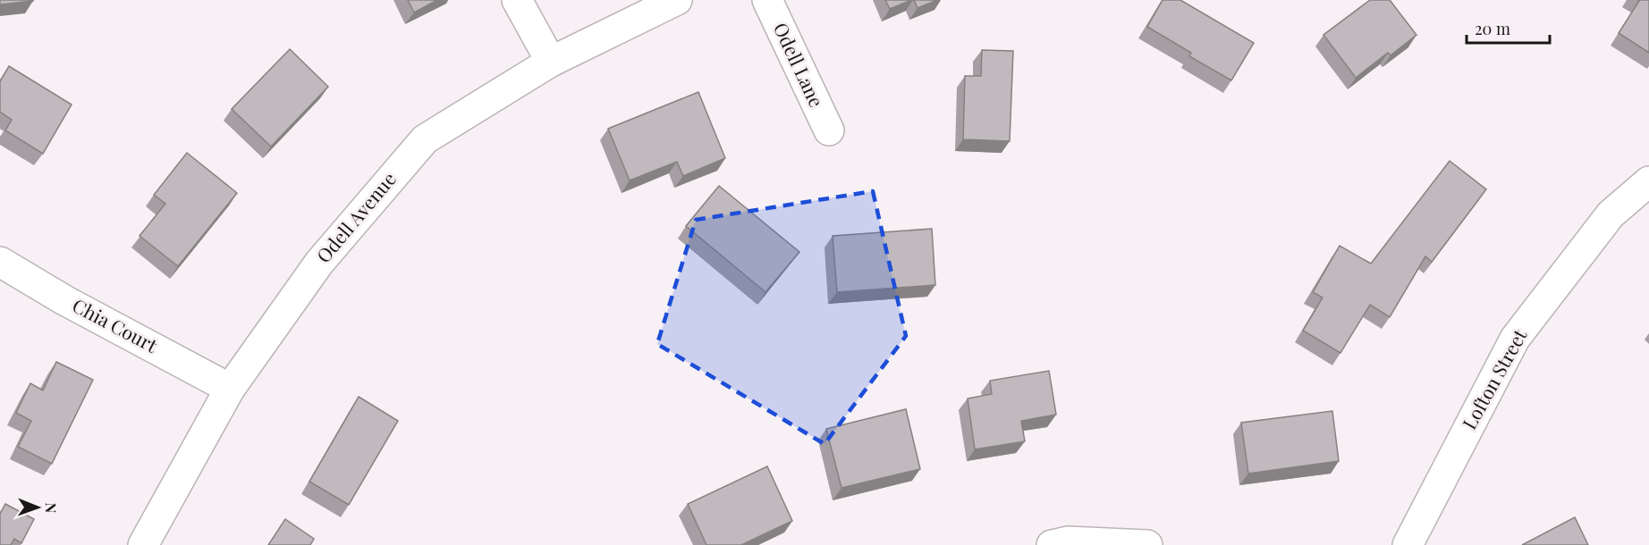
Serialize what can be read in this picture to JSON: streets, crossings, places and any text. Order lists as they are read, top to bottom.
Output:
{
  "streets": {
    "street": [
      "Odell Lane",
      "Odell Avenue",
      "Chia Court",
      "Lofton Street"
    ]
  },
  "crossings": [
    ["Odell Avenue", "Chia Court"]
  ],
  "scale_bar": "20 m",
  "north": "right"
}
